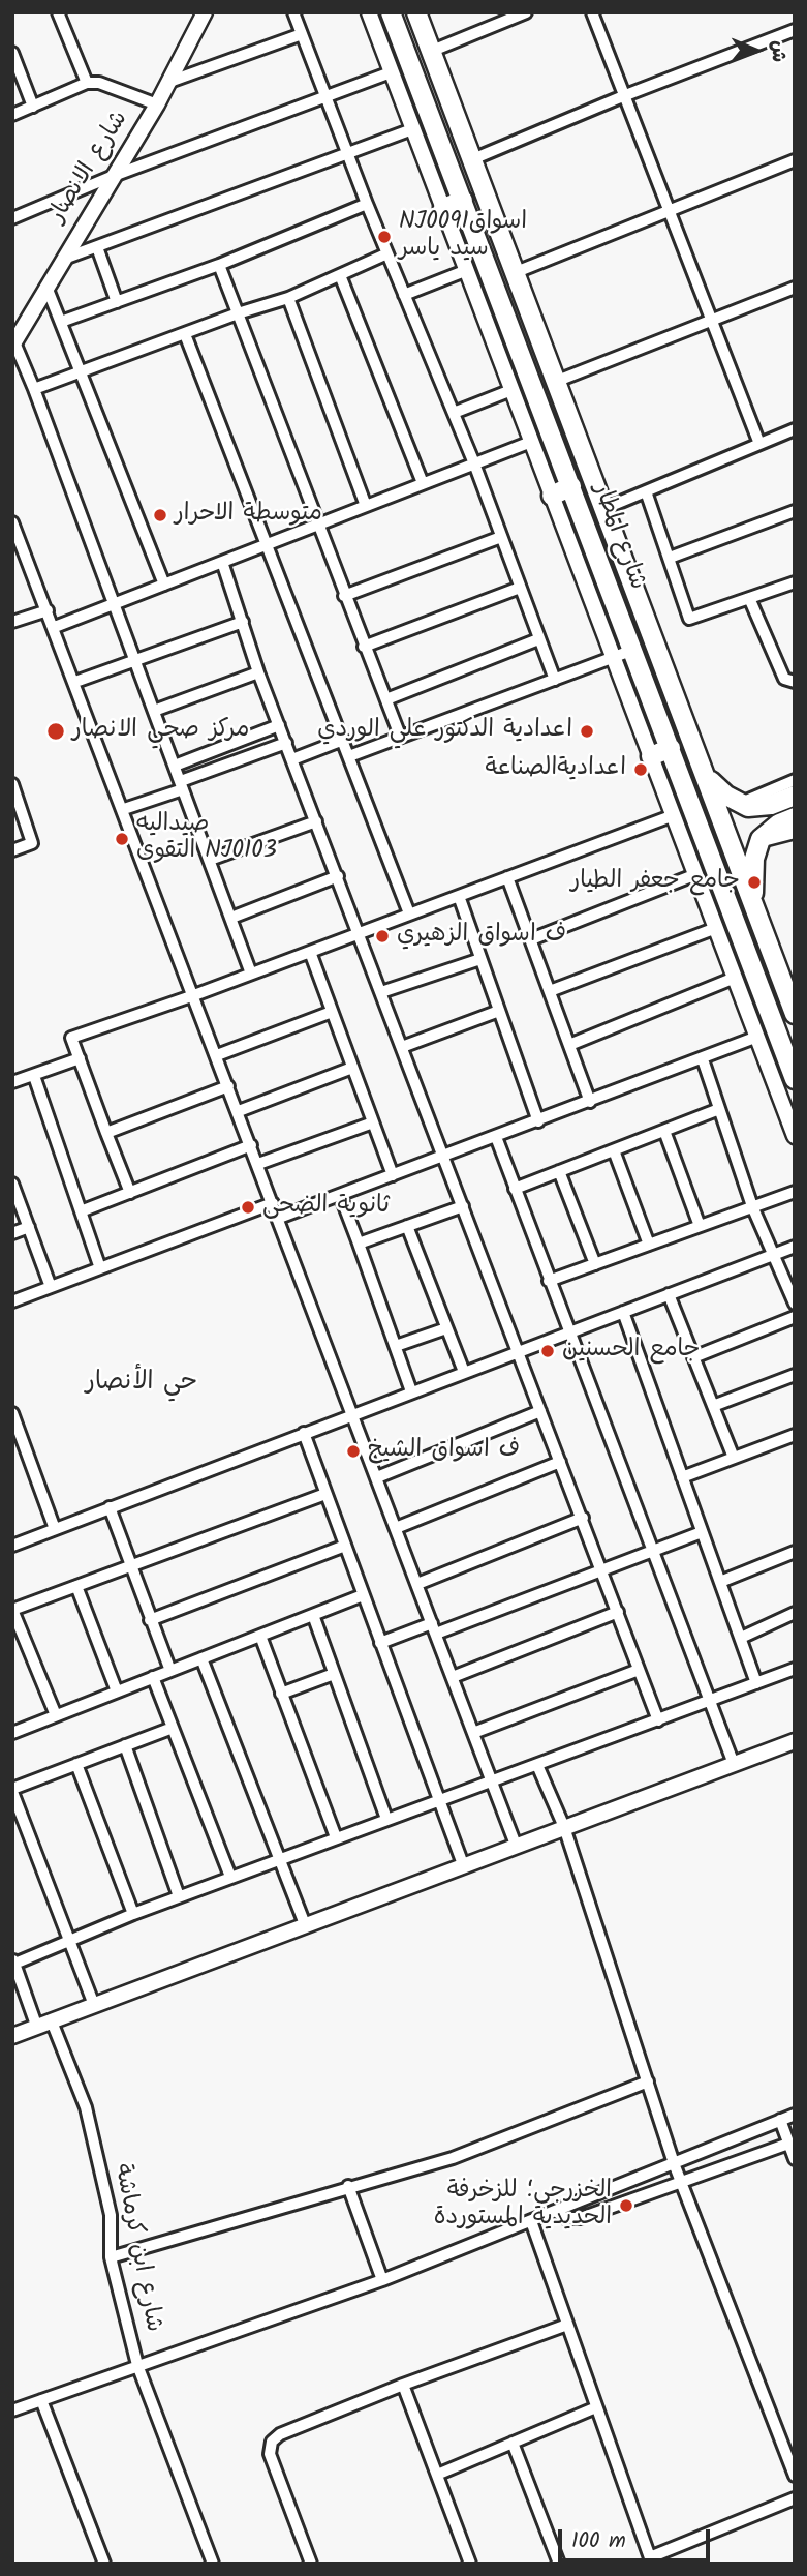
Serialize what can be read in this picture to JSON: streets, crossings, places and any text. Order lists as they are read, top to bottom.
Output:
{
  "streets": {
    "main road": ["شارع المطار"],
    "street": ["شارع الانصار", "شارع ابن كرماشة"]
  },
  "districts": ["حي الأنصار"],
  "places": [
    "NJ0091اسواق سيد ياسر",
    "متوسطة الاحرار",
    "مركز صحي الانصار",
    "اعدادية الدكتور علي الوردي",
    "اعداديةالصناعة",
    "صيداليه التقوى NJ0103",
    "جامع جعفر الطيار",
    "ف اسواق الزهيري",
    "ثانوية الضحى",
    "جامع الحسنين",
    "ف اسواق الشيخ",
    "الخزرجي؛ للزخرفة الحديدية المستوردة"
  ],
  "scale_bar": "100 m",
  "north": "right"
}
